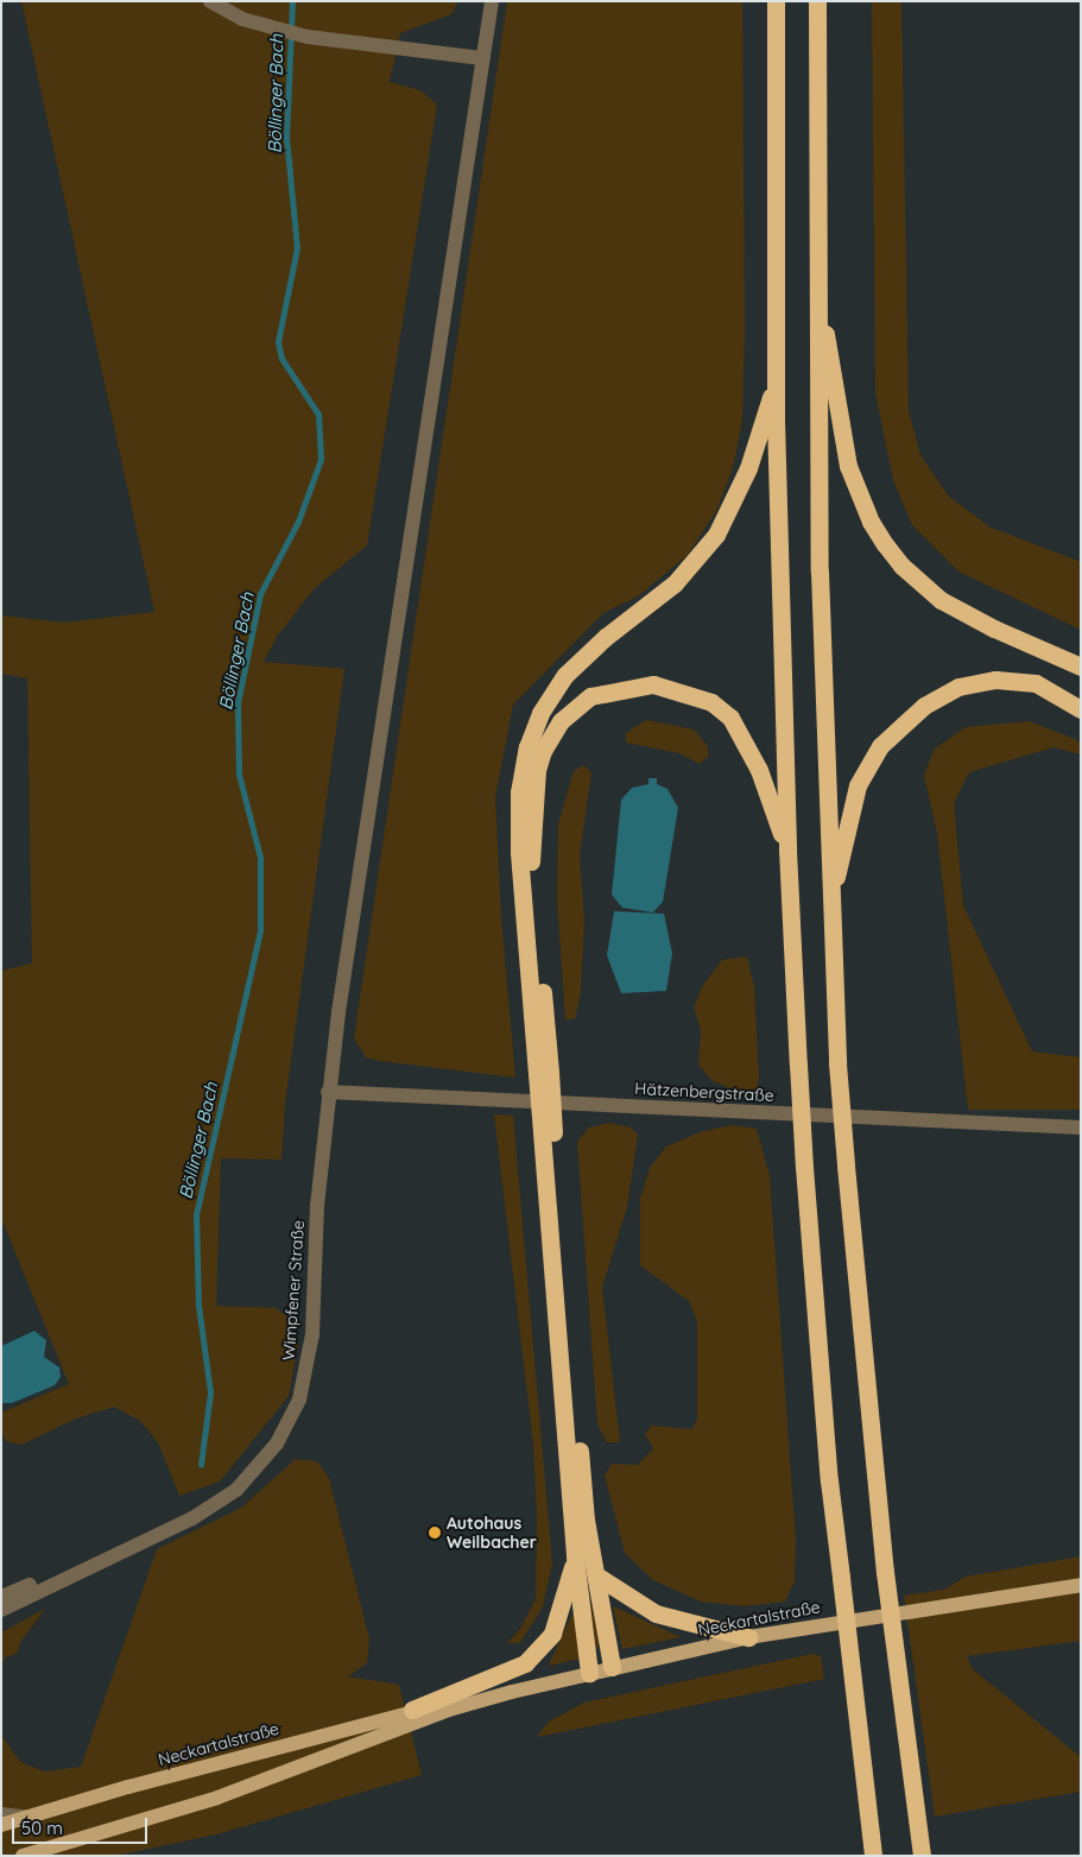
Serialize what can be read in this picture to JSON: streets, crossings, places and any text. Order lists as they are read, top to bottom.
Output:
{
  "streets": {
    "main road": ["Neckartalstraße"],
    "street": ["Hätzenbergstraße", "Wimpfener Straße"]
  },
  "crossings": [
    ["Hätzenbergstraße", "Wimpfener Straße"]
  ],
  "water": ["Böllinger Bach"],
  "places": ["Autohaus Weilbacher"],
  "scale_bar": "50 m"
}
